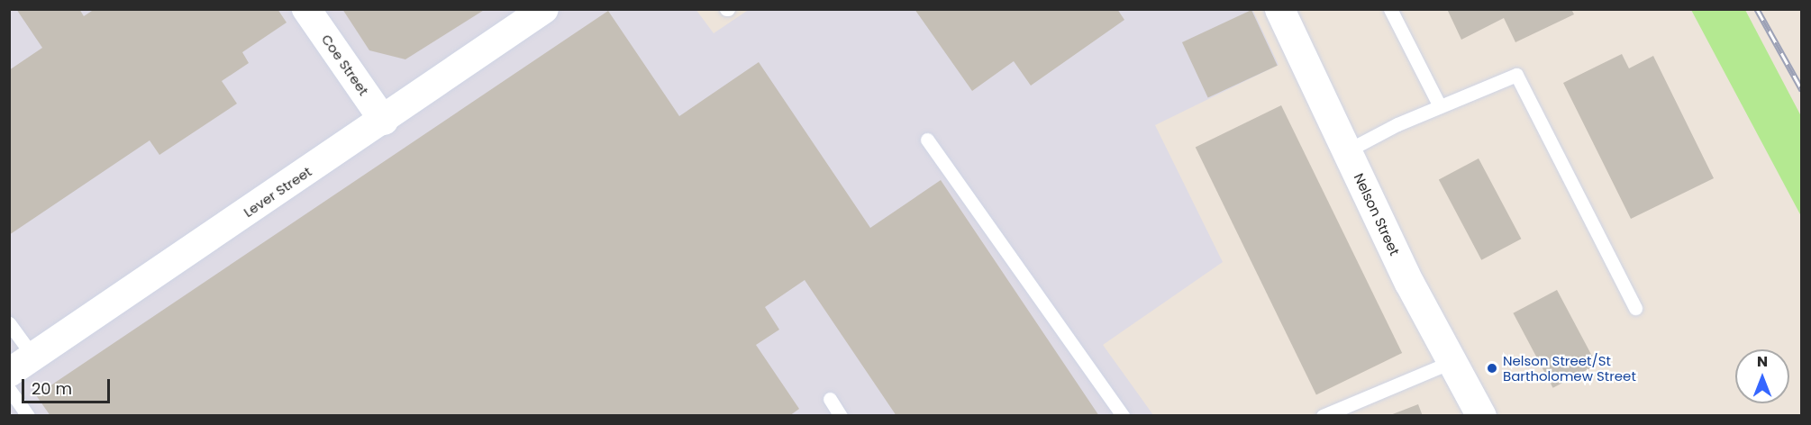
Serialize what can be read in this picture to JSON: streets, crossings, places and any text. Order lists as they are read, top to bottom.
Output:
{
  "streets": {
    "street": ["Coe Street", "Lever Street", "Nelson Street"]
  },
  "crossings": [
    ["Coe Street", "Lever Street"]
  ],
  "places": ["Nelson Street/St Bartholomew Street"],
  "scale_bar": "20 m",
  "north": "top"
}
